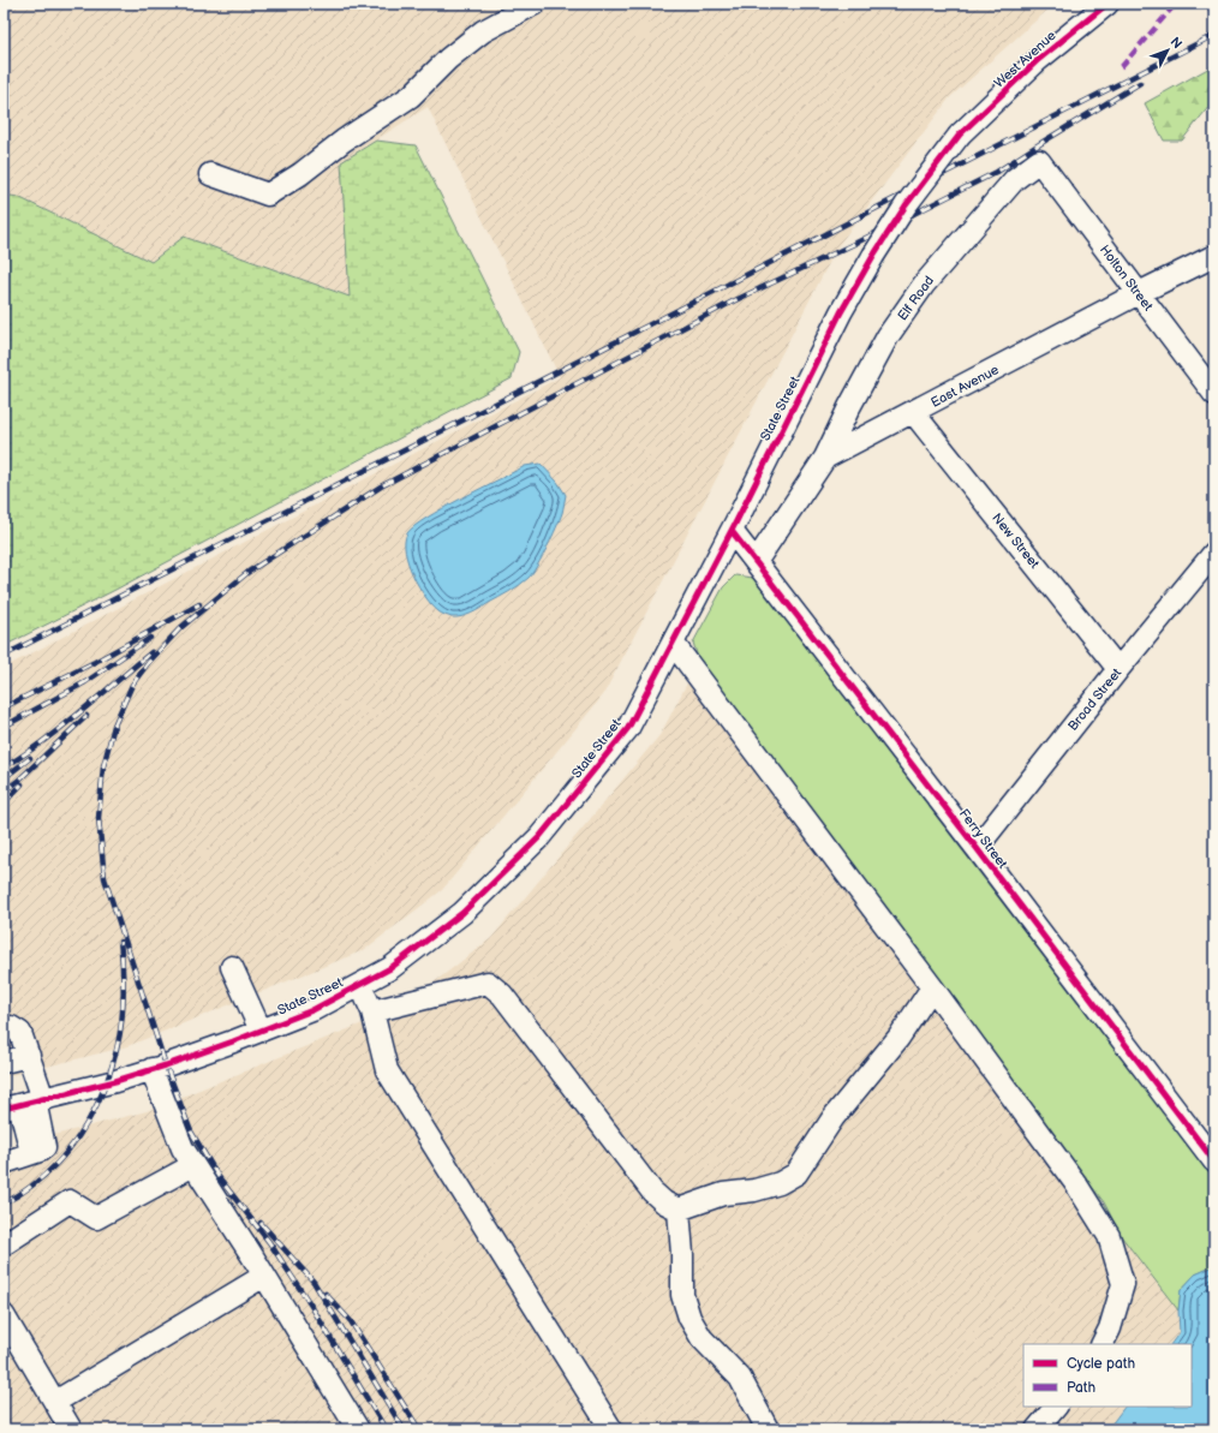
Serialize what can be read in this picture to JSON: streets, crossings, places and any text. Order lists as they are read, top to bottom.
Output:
{
  "streets": {
    "street": [
      "West Avenue",
      "Holton Street",
      "Elf Road",
      "East Avenue",
      "State Street",
      "New Street",
      "Broad Street",
      "Ferry Street"
    ]
  },
  "crossings": [
    ["West Avenue", "State Street"],
    ["Holton Street", "Elf Road"],
    ["Holton Street", "East Avenue"],
    ["Elf Road", "East Avenue"],
    ["East Avenue", "New Street"],
    ["East Avenue", "Ferry Street"],
    ["State Street", "Ferry Street"],
    ["New Street", "Broad Street"],
    ["Broad Street", "Ferry Street"]
  ],
  "legend": ["Cycle path", "Path"],
  "north": "top right"
}
